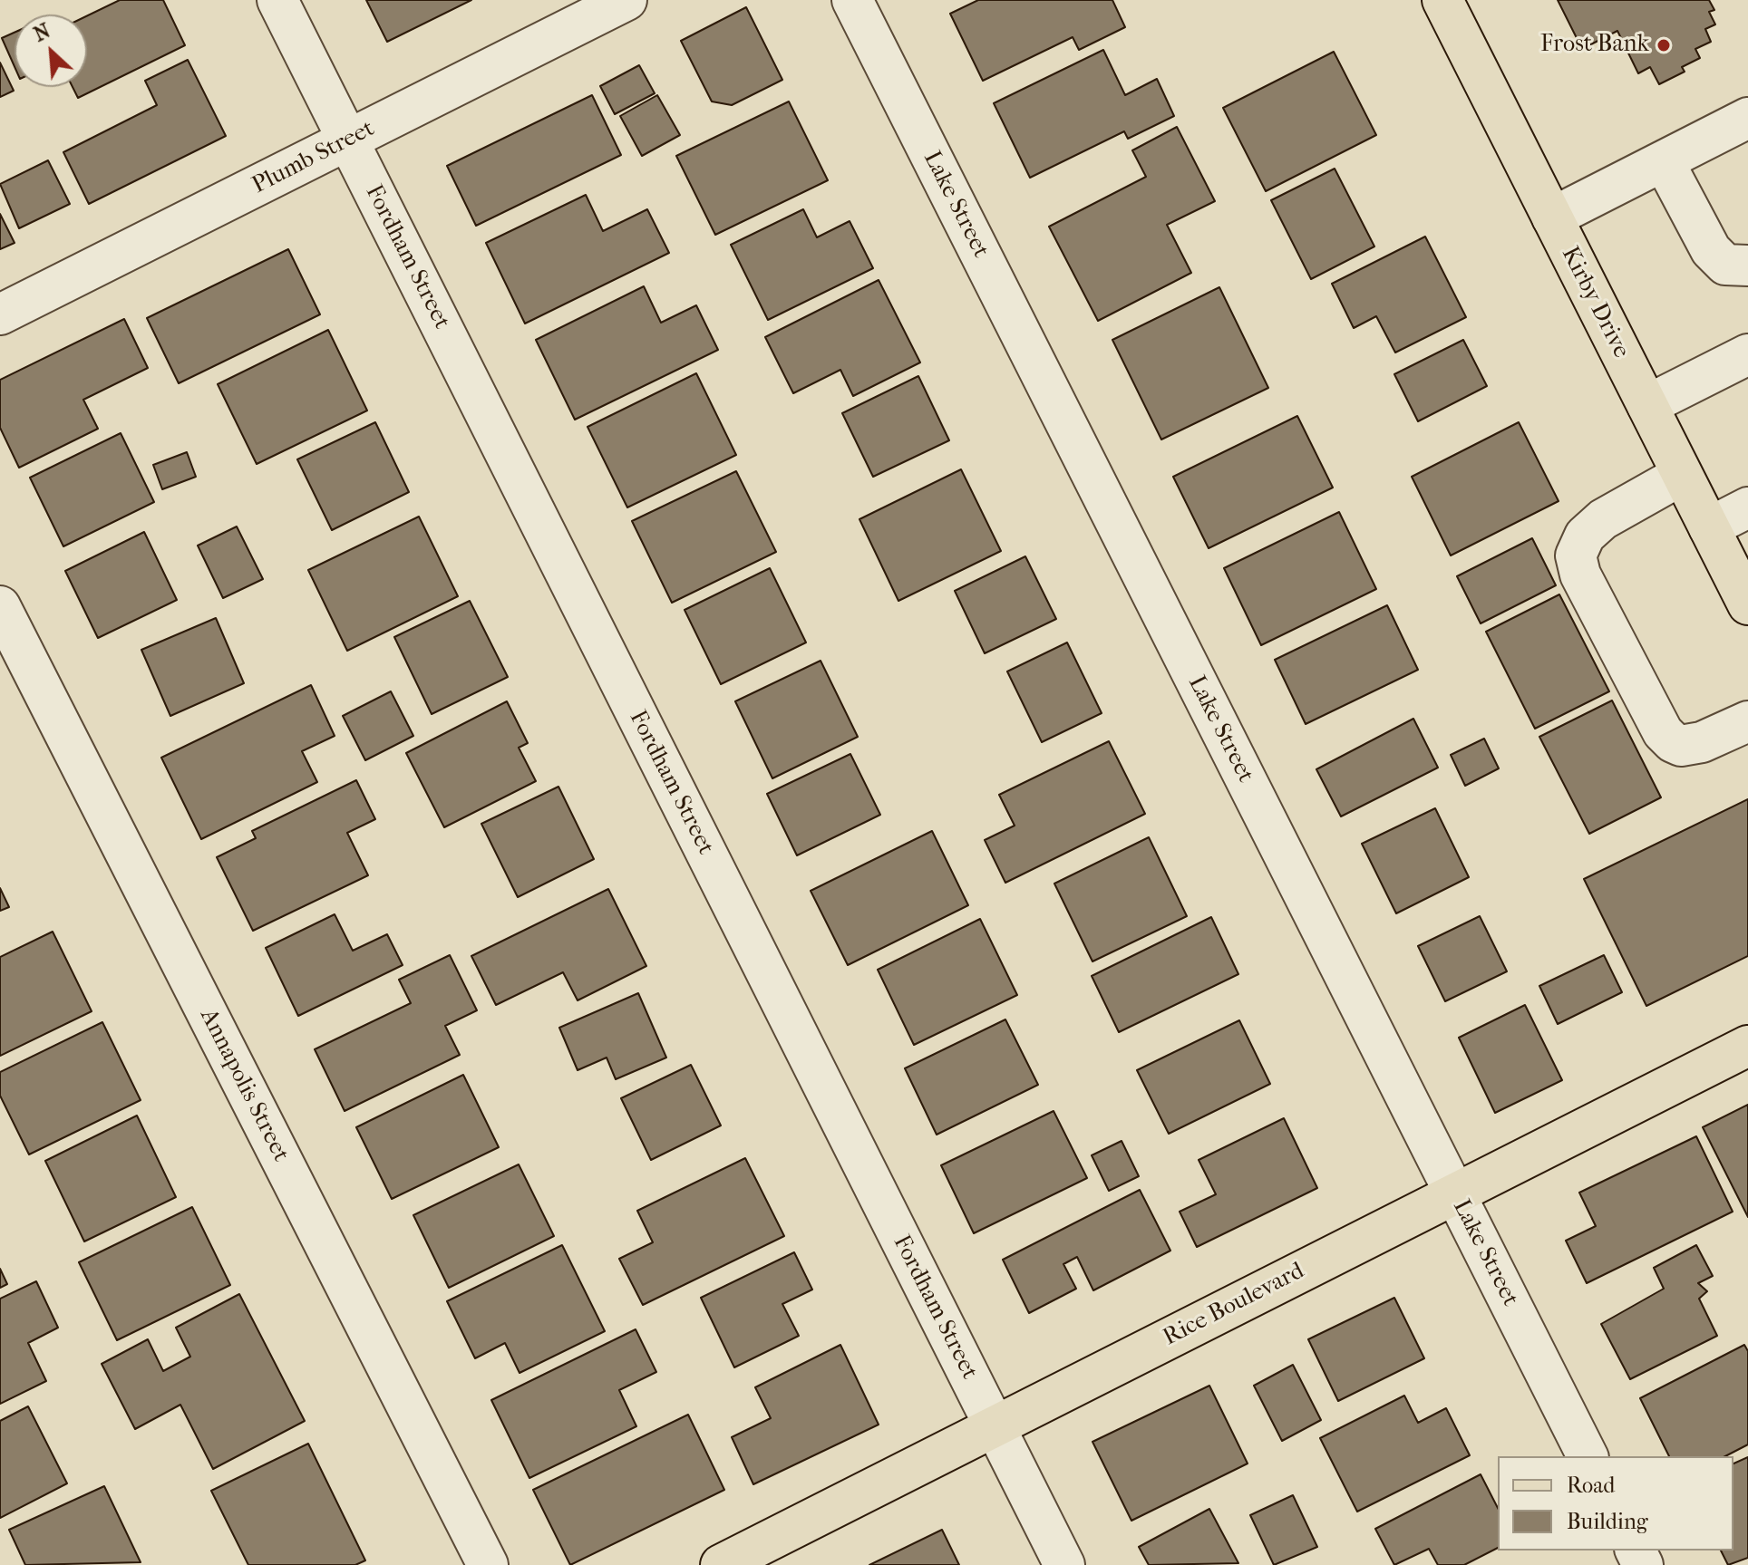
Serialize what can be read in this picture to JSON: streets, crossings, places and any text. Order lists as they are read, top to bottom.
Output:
{
  "streets": {
    "main road": ["Kirby Drive", "Rice Boulevard"],
    "street": [
      "Plumb Street",
      "Lake Street",
      "Fordham Street",
      "Annapolis Street"
    ]
  },
  "crossings": [
    ["Plumb Street", "Fordham Street"],
    ["Lake Street", "Rice Boulevard"],
    ["Fordham Street", "Rice Boulevard"]
  ],
  "places": ["Frost Bank"],
  "legend": ["Road", "Building"],
  "north": "top left"
}
